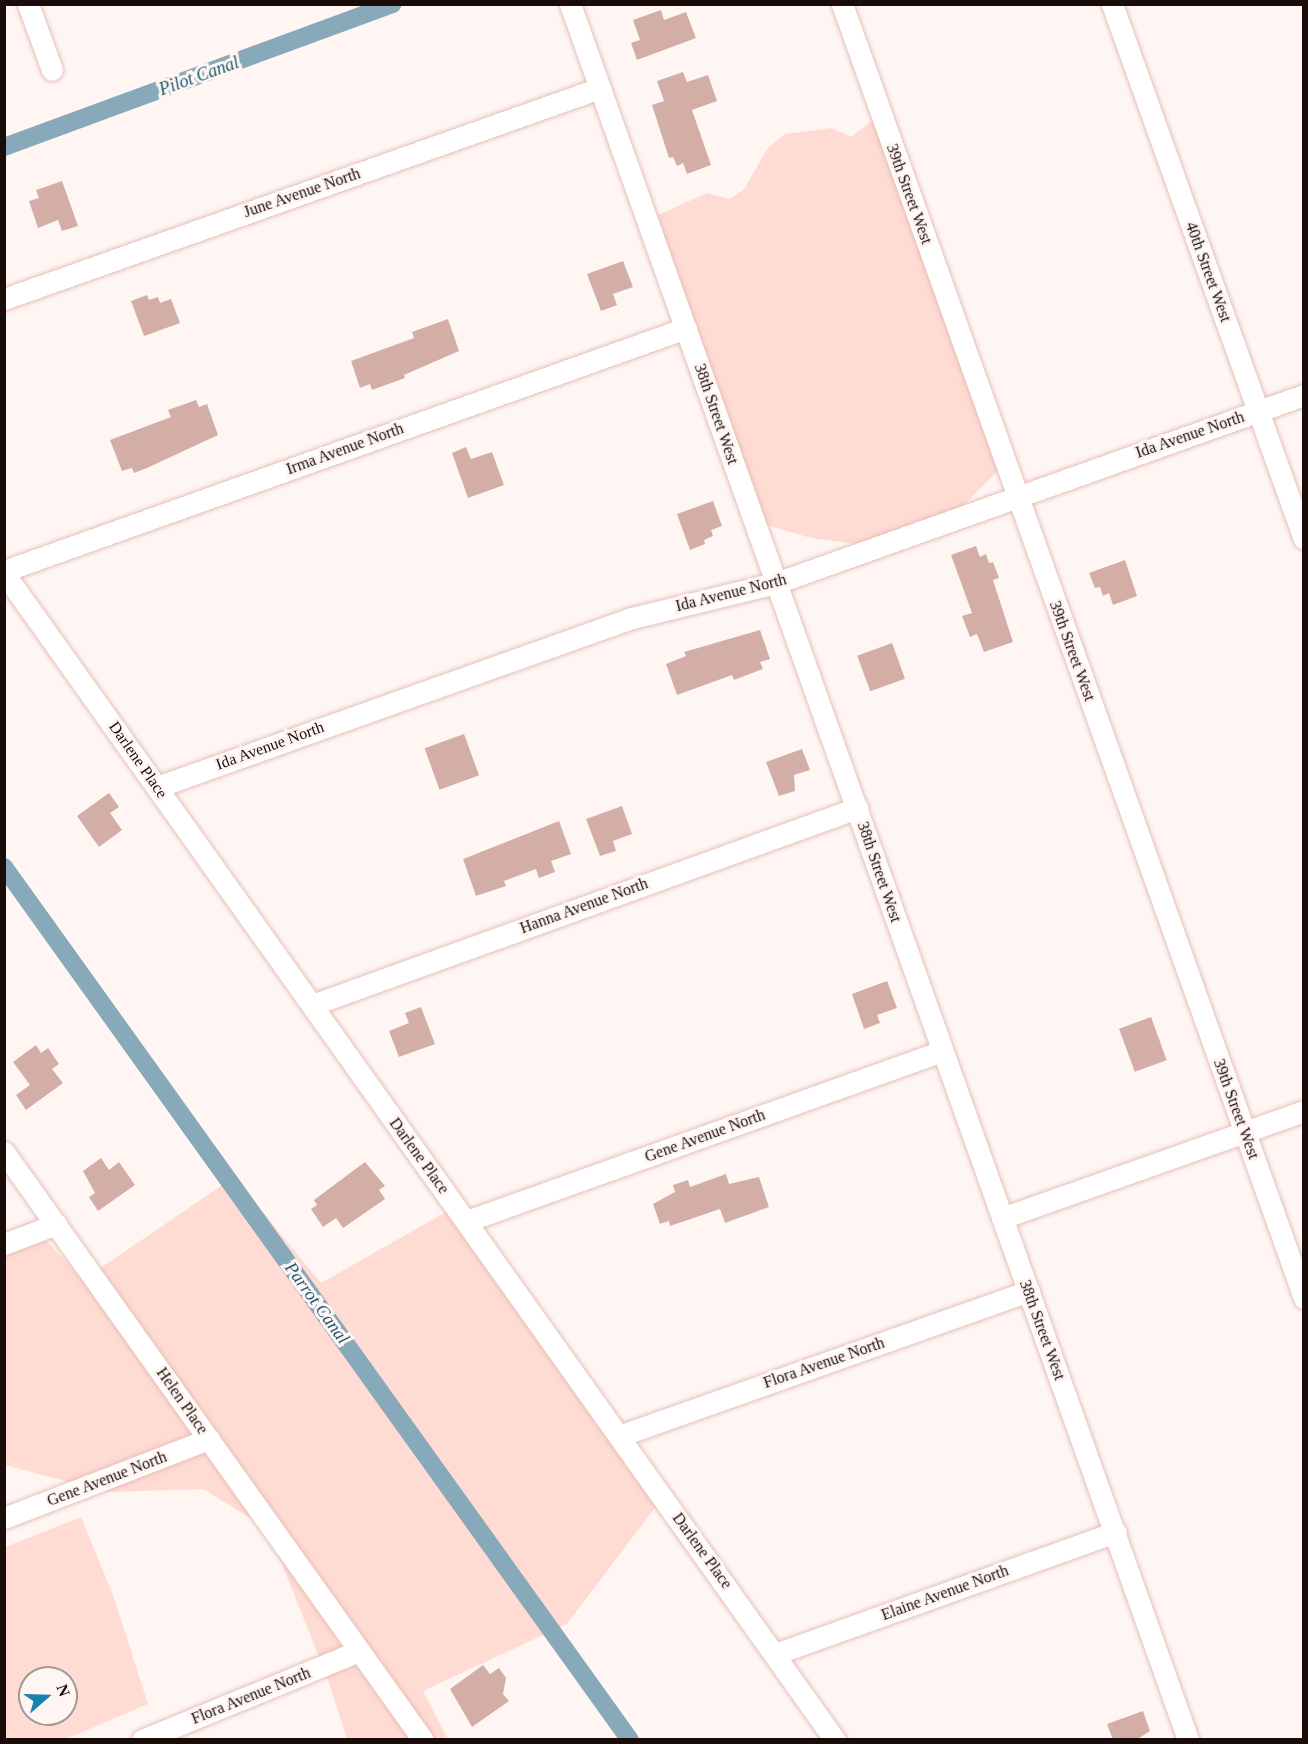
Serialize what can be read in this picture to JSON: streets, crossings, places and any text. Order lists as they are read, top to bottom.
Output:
{
  "streets": {
    "street": [
      "June Avenue North",
      "39th Street West",
      "40th Street West",
      "38th Street West",
      "Ida Avenue North",
      "Irma Avenue North",
      "Darlene Place",
      "Hanna Avenue North",
      "Gene Avenue North",
      "Flora Avenue North",
      "Helen Place",
      "Elaine Avenue North"
    ]
  },
  "crossings": [
    ["June Avenue North", "38th Street West"],
    ["39th Street West", "Ida Avenue North"],
    ["40th Street West", "Ida Avenue North"],
    ["38th Street West", "Ida Avenue North"],
    ["38th Street West", "Irma Avenue North"],
    ["38th Street West", "Hanna Avenue North"],
    ["38th Street West", "Gene Avenue North"],
    ["38th Street West", "Flora Avenue North"],
    ["38th Street West", "Elaine Avenue North"],
    ["Ida Avenue North", "Darlene Place"],
    ["Irma Avenue North", "Darlene Place"],
    ["Darlene Place", "Hanna Avenue North"],
    ["Darlene Place", "Gene Avenue North"],
    ["Darlene Place", "Flora Avenue North"],
    ["Darlene Place", "Elaine Avenue North"],
    ["Gene Avenue North", "Helen Place"],
    ["Flora Avenue North", "Helen Place"]
  ],
  "water": ["Pilot Canal", "Parrot Canal"],
  "north": "right"
}
